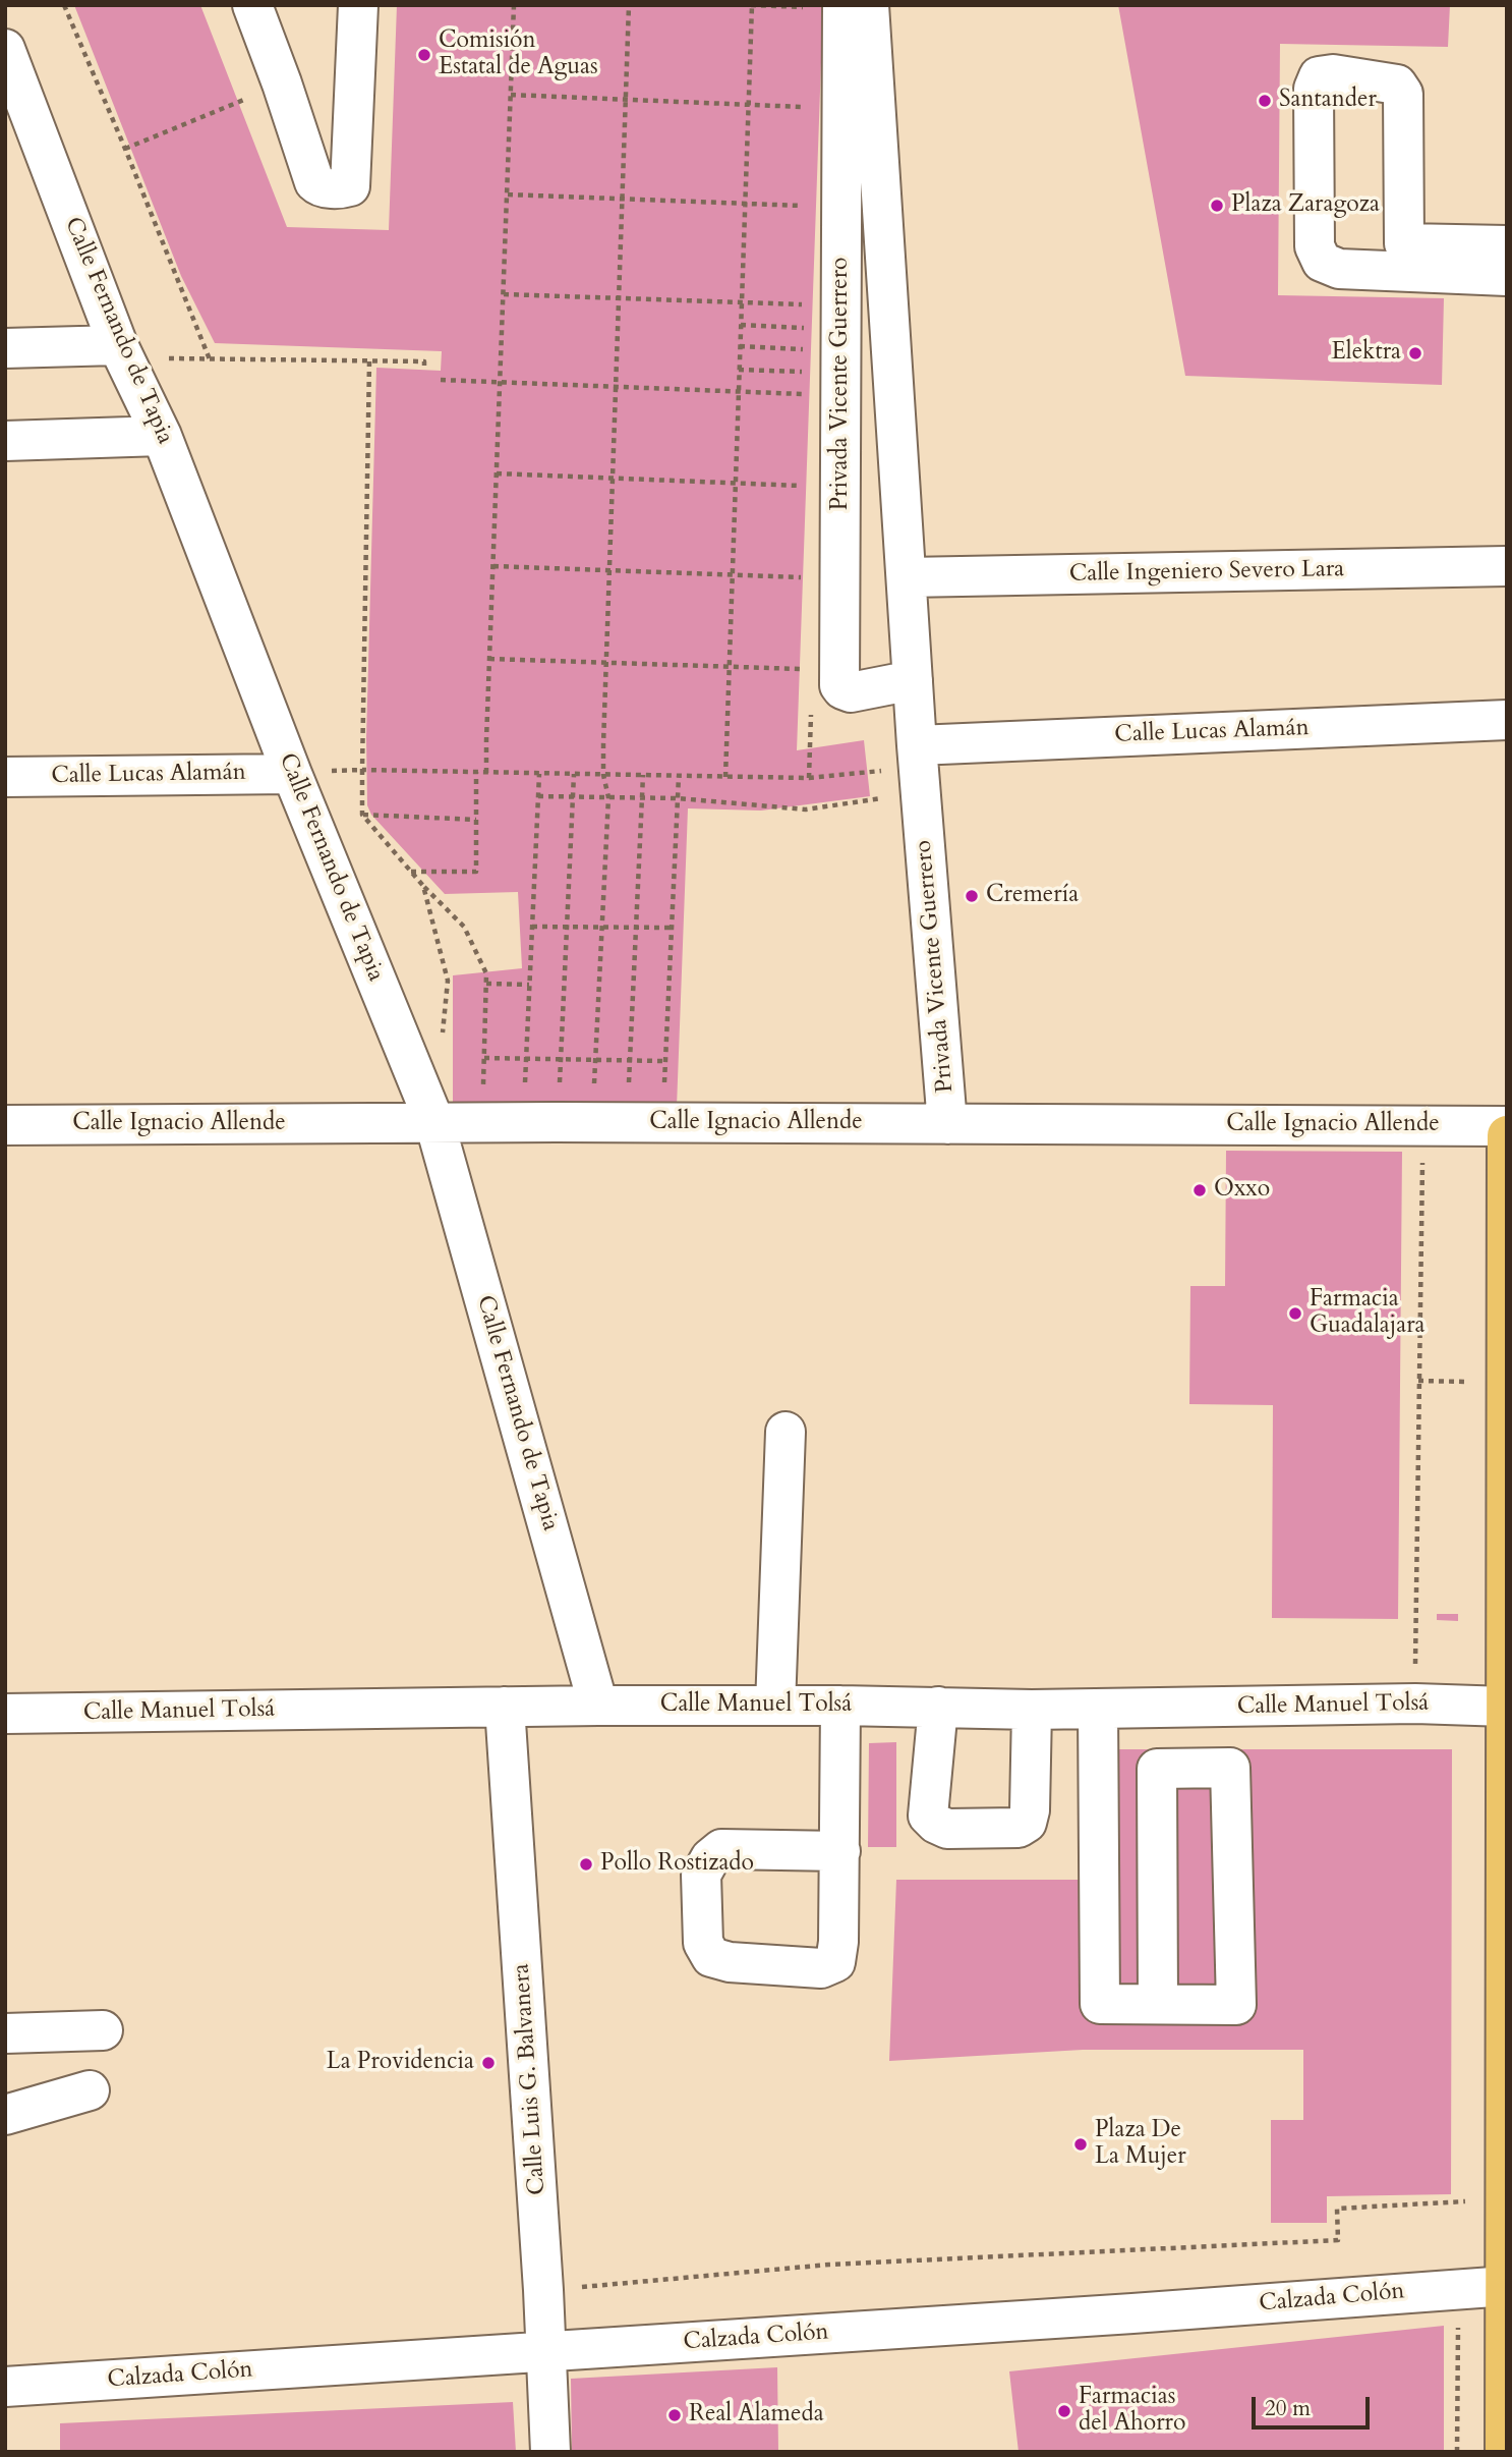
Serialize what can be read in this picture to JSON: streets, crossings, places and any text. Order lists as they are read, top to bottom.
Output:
{
  "streets": {
    "street": [
      "Calle Fernando de Tapia",
      "Privada Vicente Guerrero",
      "Calle Ingeniero Severo Lara",
      "Calle Lucas Alamán",
      "Calle Ignacio Allende",
      "Calle Manuel Tolsá",
      "Calle Luis G. Balvanera",
      "Calzada Colón"
    ]
  },
  "crossings": [
    ["Calle Fernando de Tapia", "Calle Lucas Alamán"],
    ["Calle Fernando de Tapia", "Calle Ignacio Allende"],
    ["Calle Fernando de Tapia", "Calle Manuel Tolsá"],
    ["Privada Vicente Guerrero", "Calle Ingeniero Severo Lara"],
    ["Privada Vicente Guerrero", "Calle Lucas Alamán"],
    ["Privada Vicente Guerrero", "Calle Ignacio Allende"],
    ["Calle Manuel Tolsá", "Calle Luis G. Balvanera"],
    ["Calle Luis G. Balvanera", "Calzada Colón"]
  ],
  "places": [
    "Comisión Estatal de Aguas",
    "Santander",
    "Plaza Zaragoza",
    "Elektra",
    "Cremería",
    "Oxxo",
    "Farmacia Guadalajara",
    "Pollo Rostizado",
    "La Providencia",
    "Plaza De La Mujer",
    "Farmacias del Ahorro",
    "Real Alameda"
  ],
  "scale_bar": "20 m"
}
